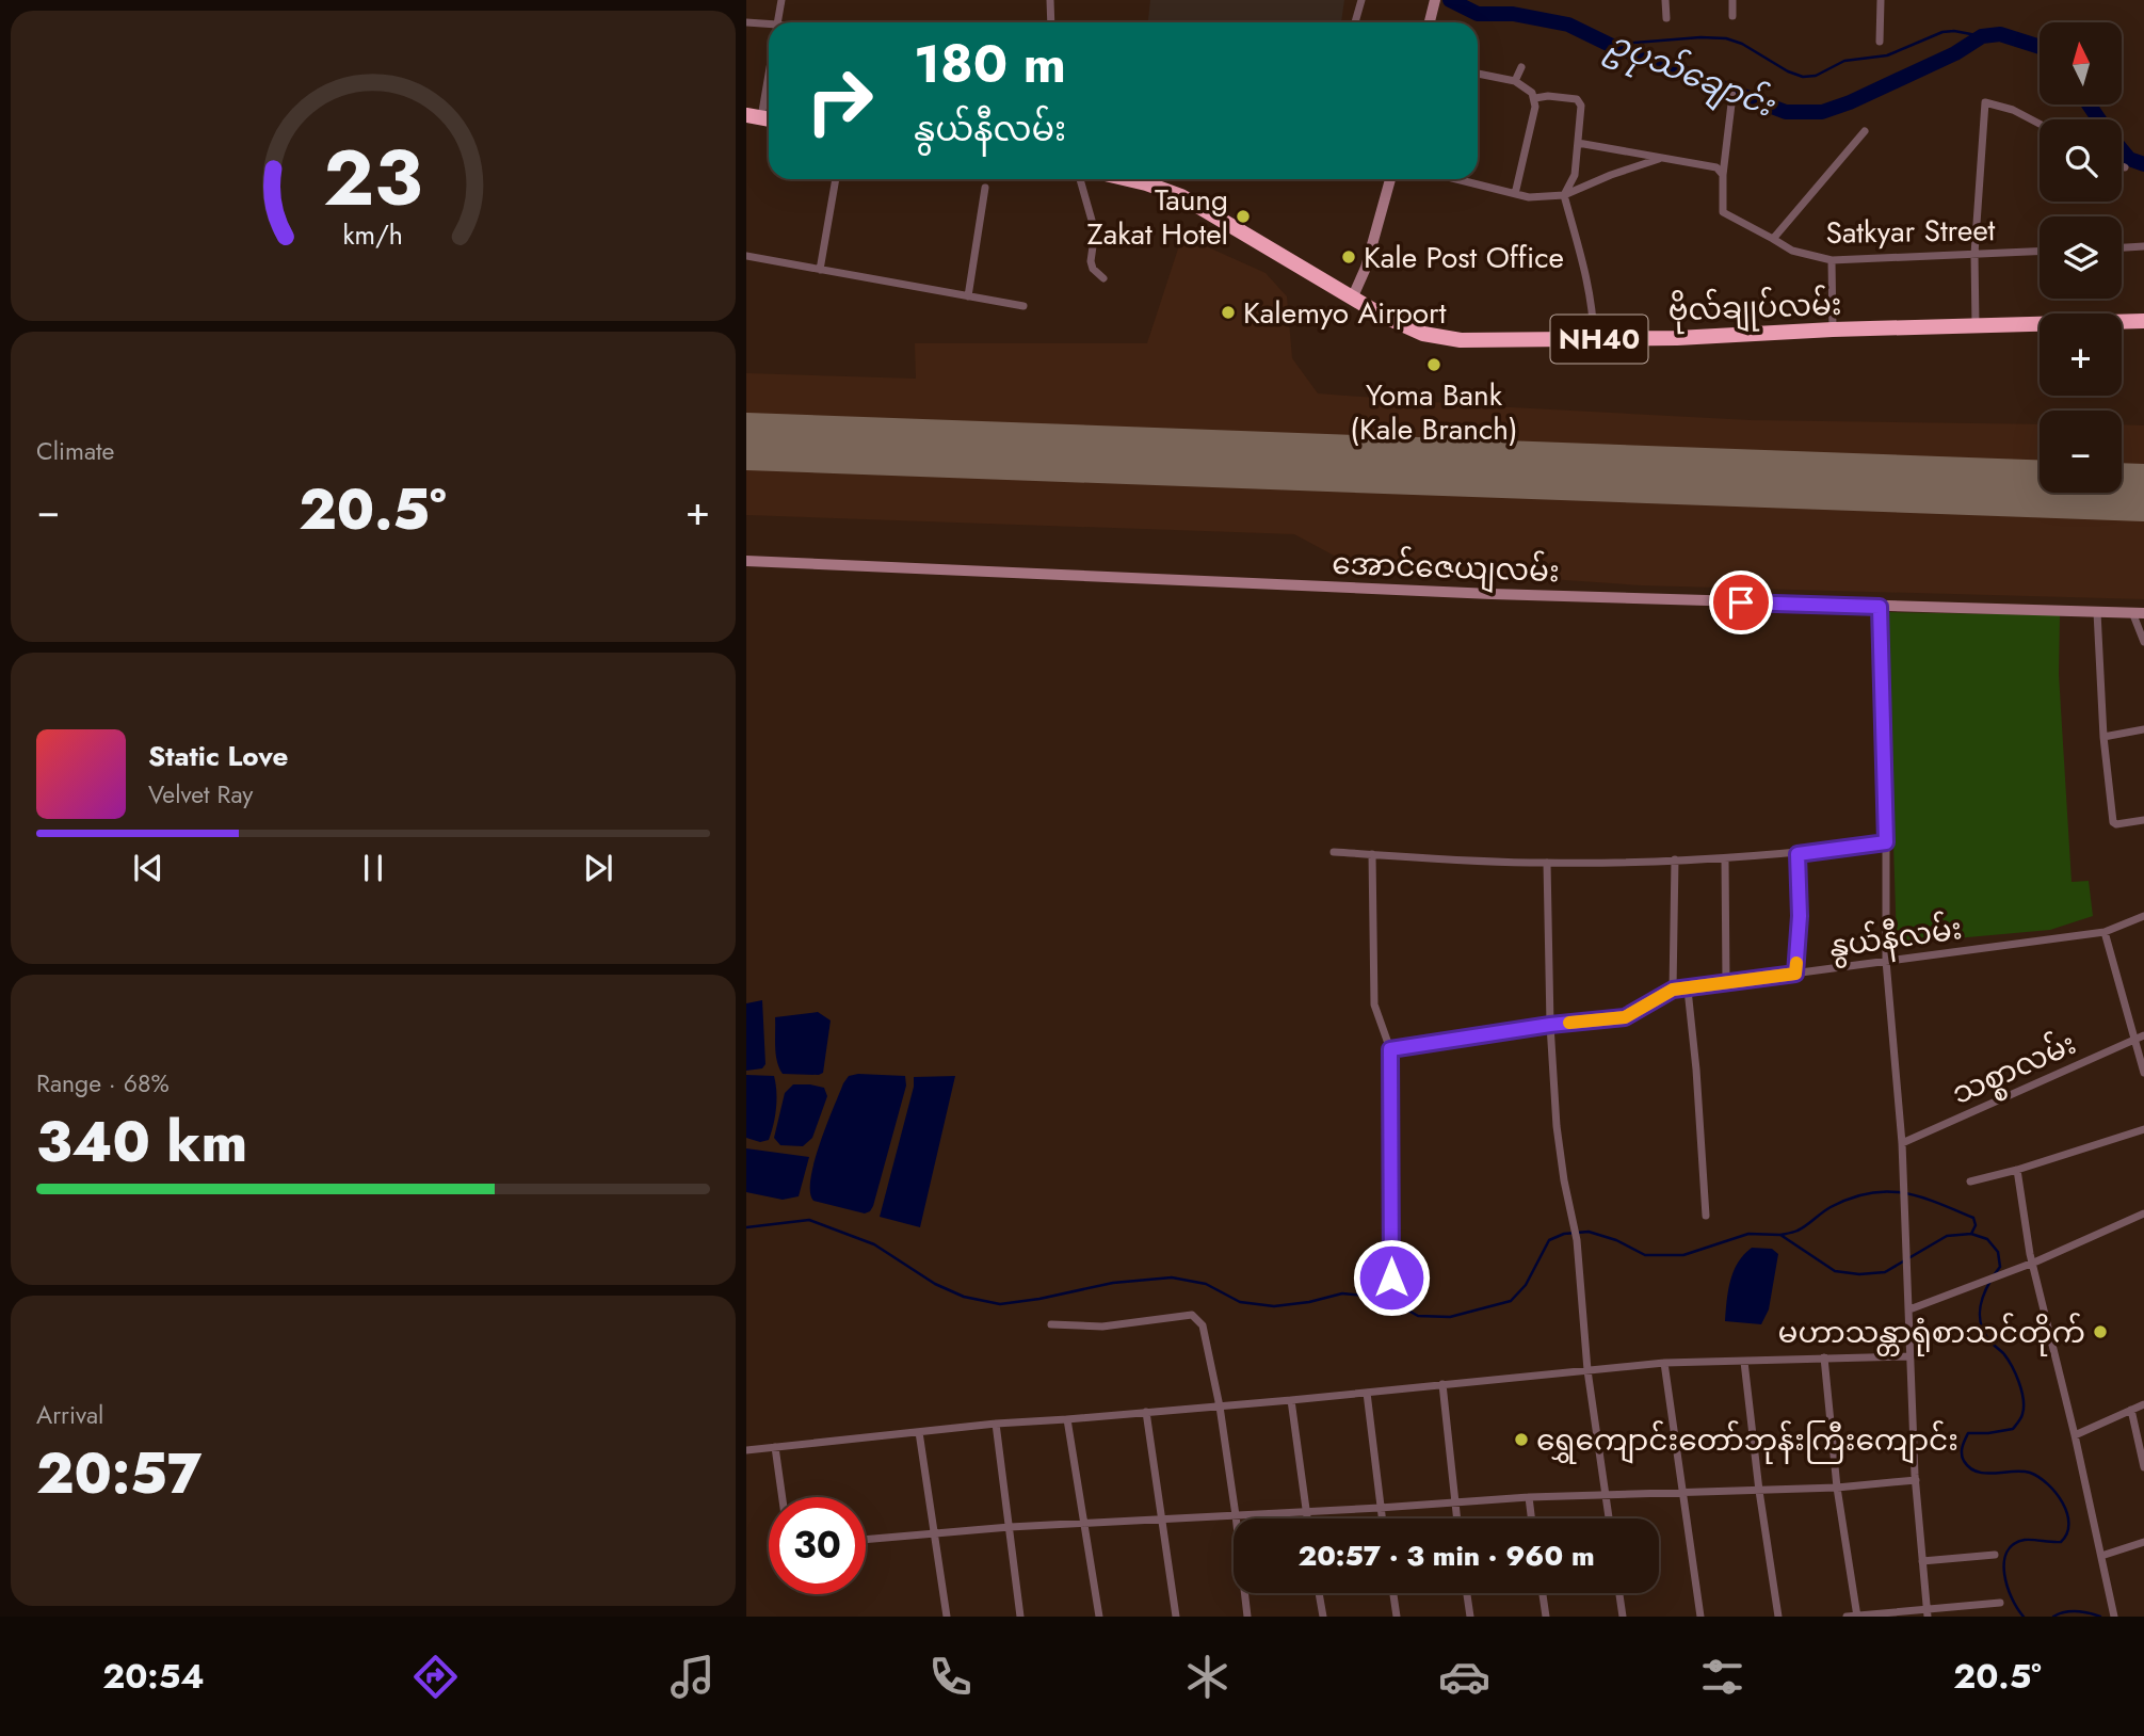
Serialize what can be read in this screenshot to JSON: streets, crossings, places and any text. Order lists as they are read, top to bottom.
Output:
{
  "streets": {
    "highway": ["ဗိုလ်ချုပ်လမ်း", "NH40"],
    "street": [
      "Satkyar Street",
      "အောင်ဇေယျလမ်း",
      "နွယ်နီလမ်း",
      "သစ္စာလမ်း"
    ]
  },
  "water": ["ဥပုသ်ချောင်း"],
  "places": [
    "Taung Zakat Hotel",
    "Kale Post Office",
    "Kalemyo Airport",
    "Yoma Bank (Kale Branch)",
    "မဟာသန္တာရုံစာသင်တိုက်",
    "ရွှေကျောင်းတော်ဘုန်းကြီးကျောင်း"
  ],
  "north": "top",
  "page": {
    "map_buttons": ["+", "−"],
    "turn": ["180 m", "နွယ်နီလမ်း"],
    "tile": [
      "Climate",
      ["Range · 68%", "340 km"],
      ["Arrival", "20:57"]
    ],
    "heat": ["−", "20.5°", "+"],
    "song": ["Static Love", "Velvet Ray"],
    "limit": "30",
    "trip": "20:57 · 3 min · 960 m",
    "tabs": ["20:54", "20.5°"],
    "gauge": ["23", "km/h"]
  }
}
